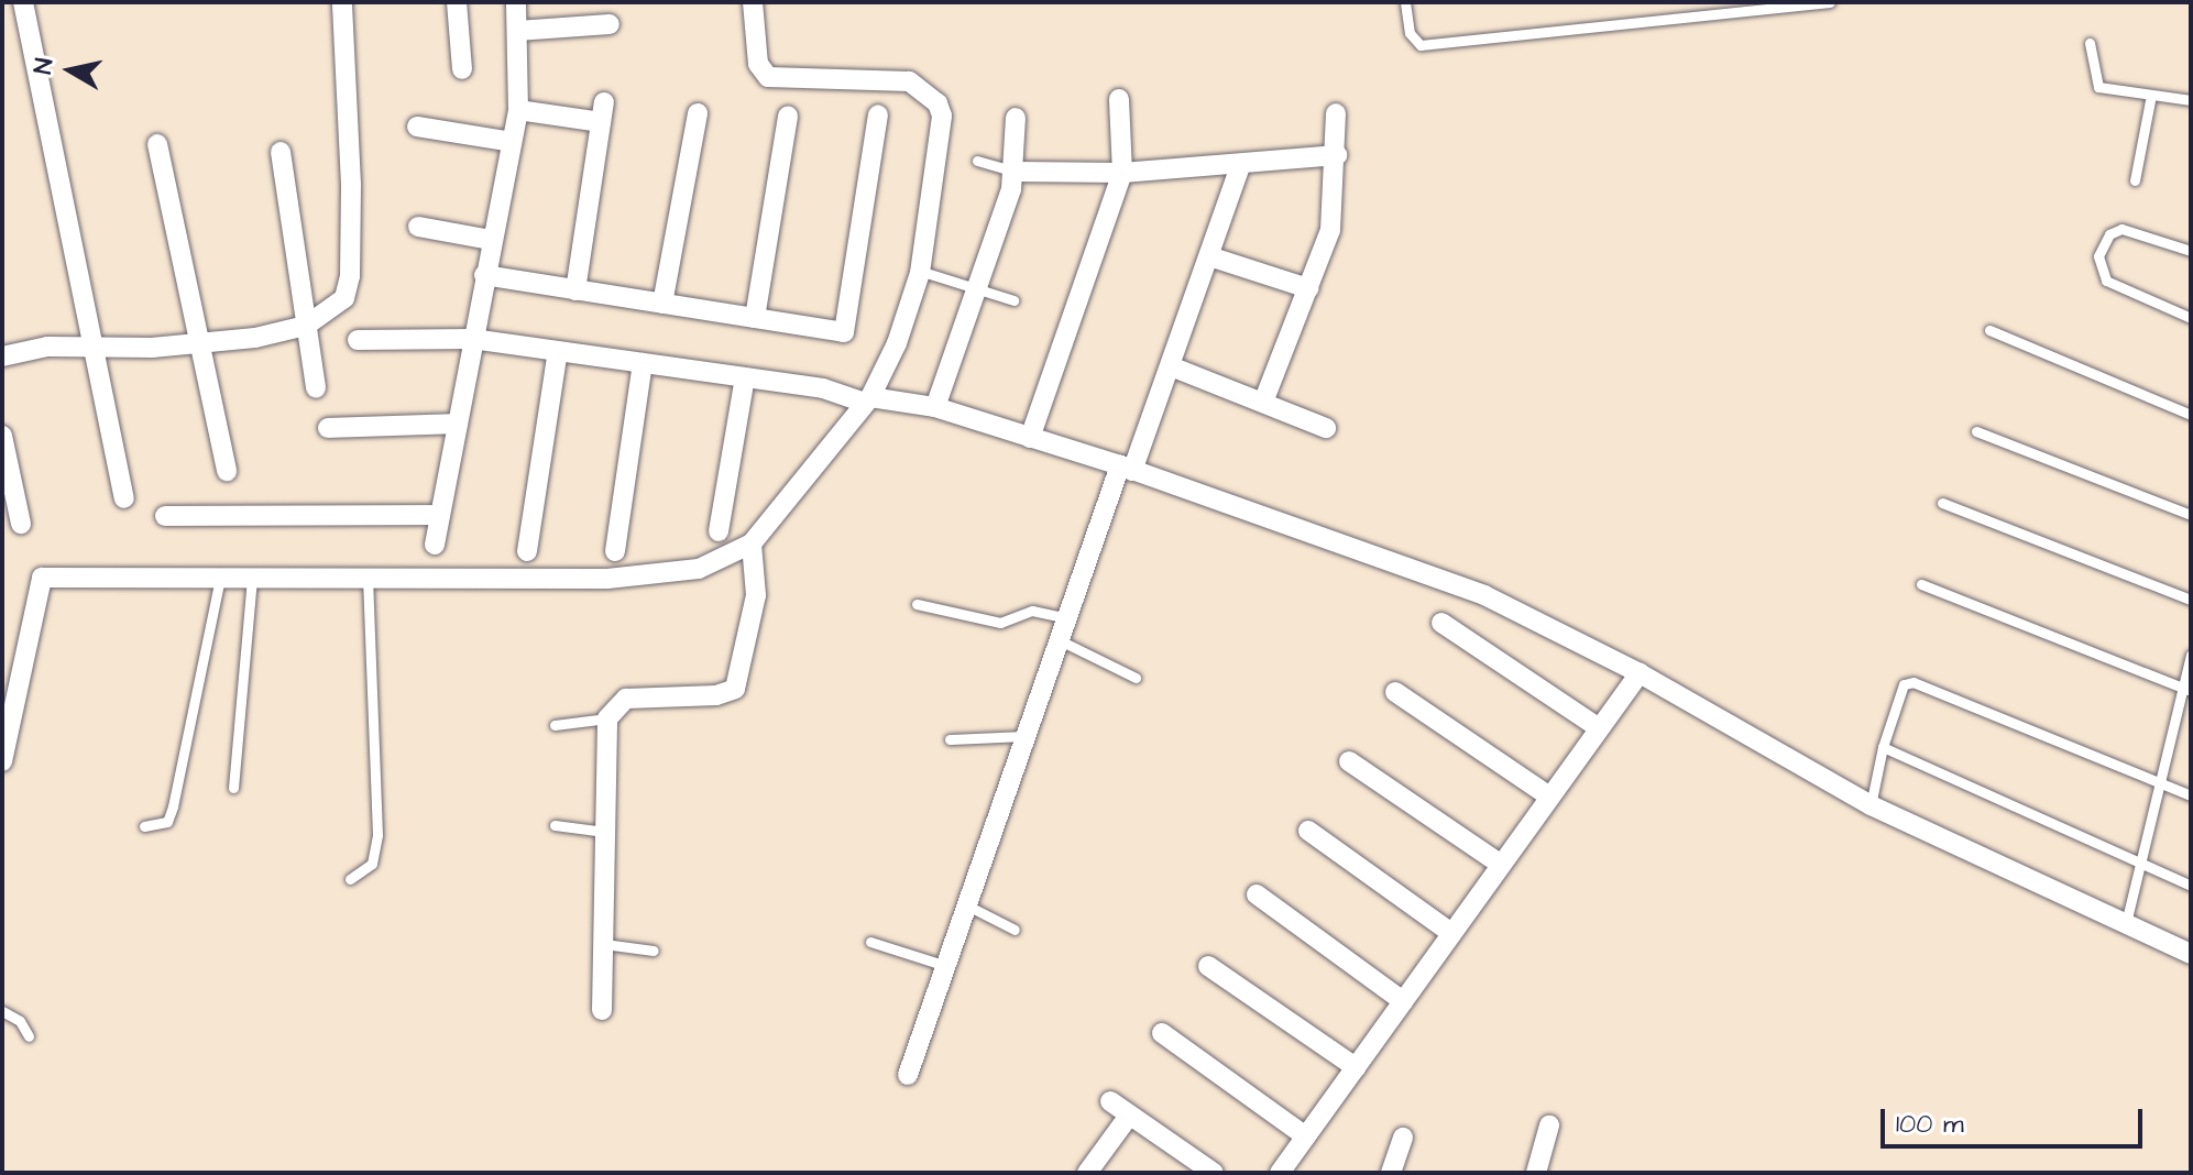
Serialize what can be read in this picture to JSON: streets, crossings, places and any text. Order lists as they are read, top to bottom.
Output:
{
  "scale_bar": "100 m",
  "north": "left"
}
